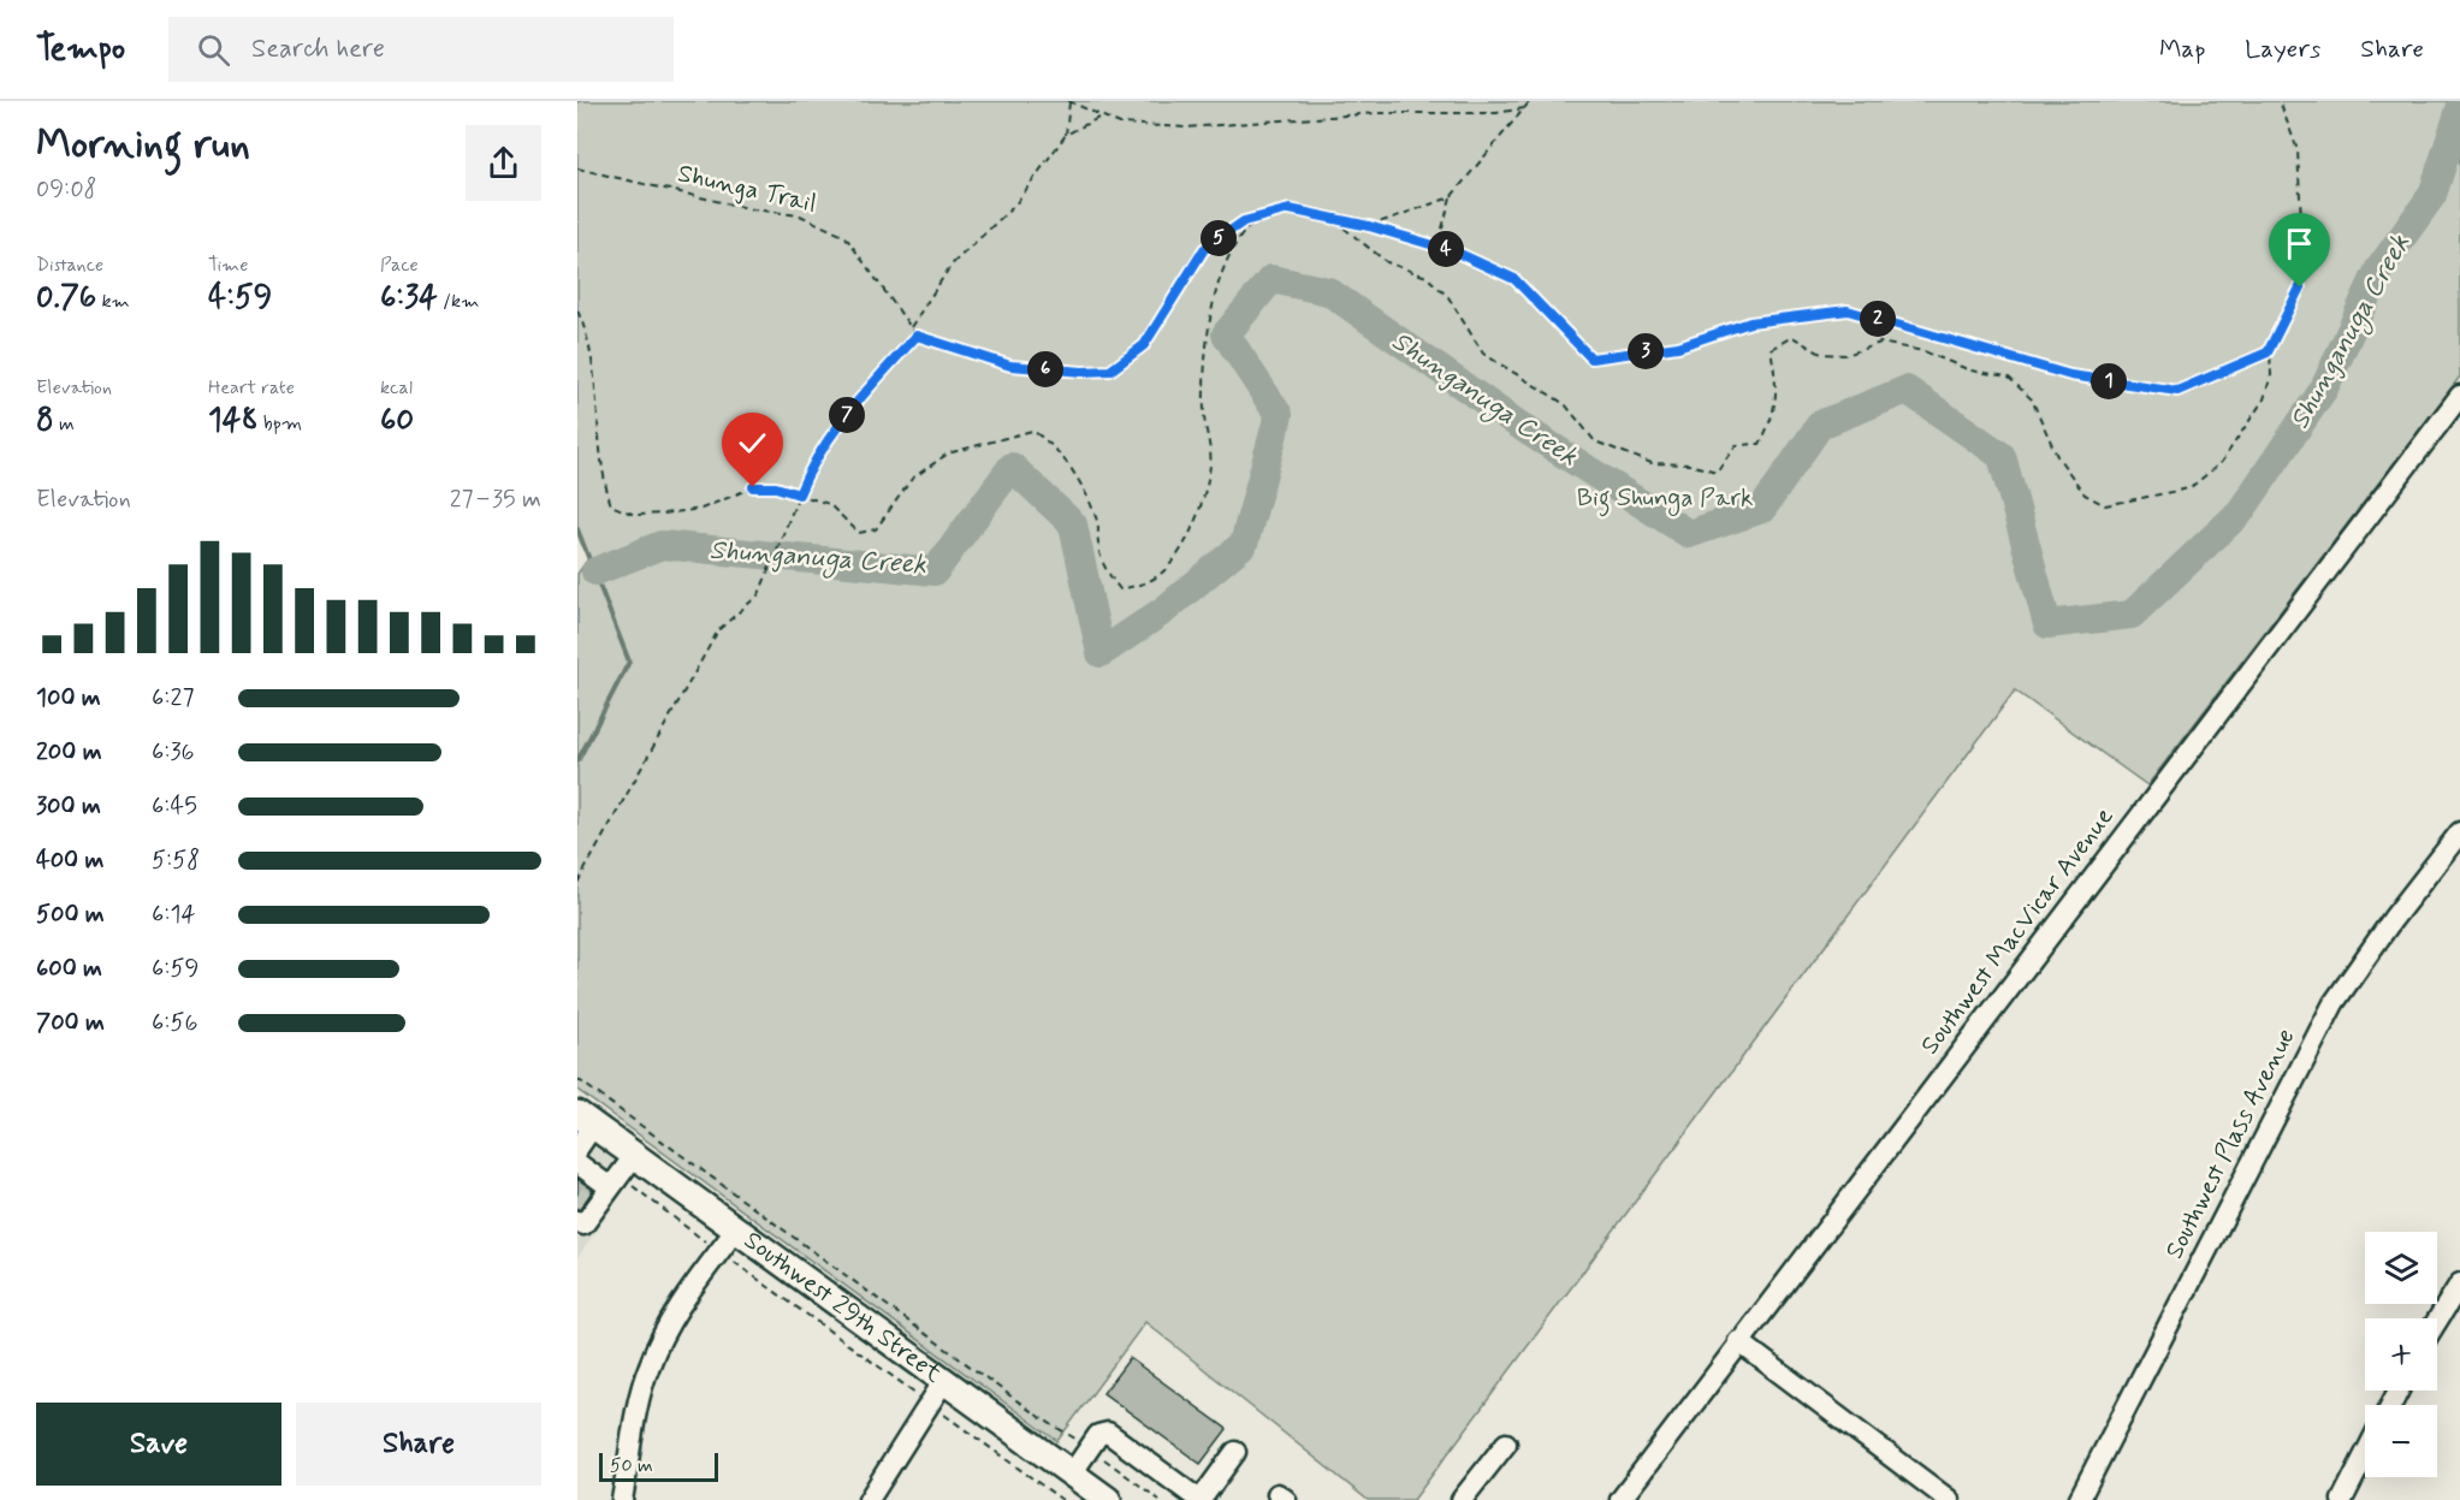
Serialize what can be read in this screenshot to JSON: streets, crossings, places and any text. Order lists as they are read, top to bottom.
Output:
{
  "streets": {
    "main road": ["Southwest 29th Street"],
    "street": ["Southwest MacVicar Avenue", "Southwest Plass Avenue"],
    "path": ["Shunga Trail"]
  },
  "water": ["Shunganuga Creek"],
  "parks": ["Big Shunga Park"],
  "scale_bar": "50 m",
  "page": {
    "header": "Tempo",
    "search": "Search here",
    "nav": ["Map", "Layers", "Share"],
    "heading": ["Morning run", "09:08"],
    "pins": [
      "5",
      "4",
      "2",
      "3",
      "6",
      "1",
      "7"
    ],
    "stats": [
      ["Distance", "0.76 km"],
      ["Time", "4:59"],
      ["Pace", "6:34 /km"],
      ["Elevation", "8 m"],
      ["Heart rate", "148 bpm"],
      ["kcal", "60"]
    ],
    "chart": ["Elevation", "27–35 m"],
    "list": [
      {
        "name": "100 m",
        "note": "6:27"
      },
      {
        "name": "200 m",
        "note": "6:36"
      },
      {
        "name": "300 m",
        "note": "6:45"
      },
      {
        "name": "400 m",
        "note": "5:58"
      },
      {
        "name": "500 m",
        "note": "6:14"
      },
      {
        "name": "600 m",
        "note": "6:59"
      },
      {
        "name": "700 m",
        "note": "6:56"
      }
    ],
    "map_buttons": ["+", "−"],
    "buttons": ["Save", "Share"],
    "scale": "50 m"
  }
}
